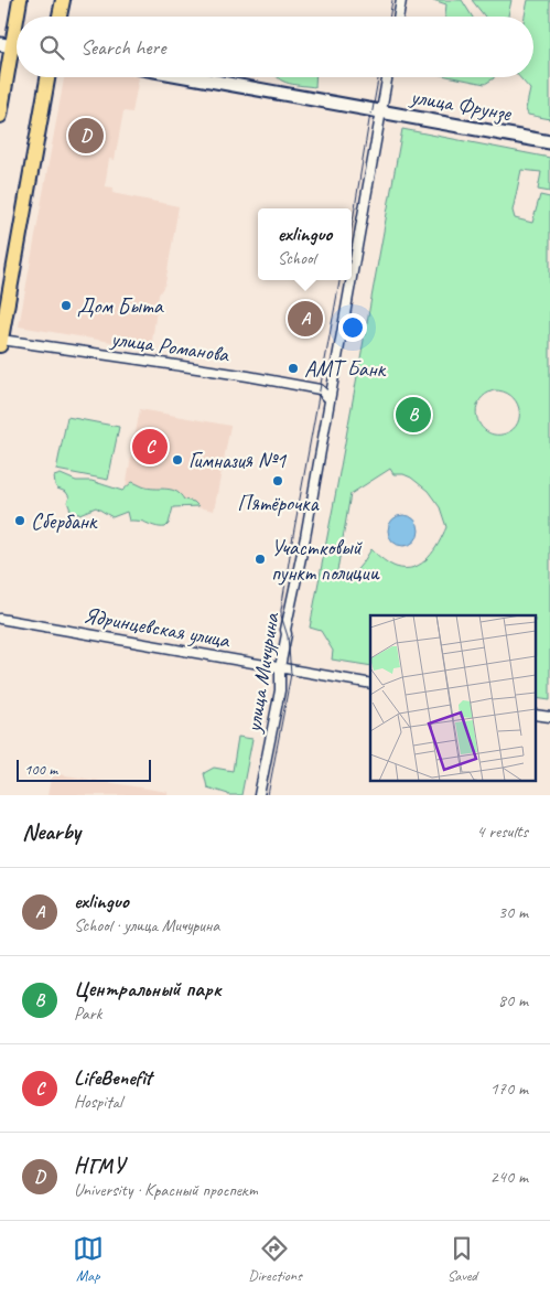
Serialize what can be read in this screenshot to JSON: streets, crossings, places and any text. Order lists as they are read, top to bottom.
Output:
{
  "streets": {
    "main road": ["улица Фрунзе"],
    "street": ["улица Романова", "Ядринцевская улица", "улица Мичурина"]
  },
  "crossings": [
    ["улица Фрунзе", "улица Мичурина"],
    ["улица Романова", "улица Мичурина"],
    ["Ядринцевская улица", "улица Мичурина"]
  ],
  "places": [
    "Дом Быта",
    "AMT Банк",
    "Гимназия №1",
    "Пятёрочка",
    "Сбербанк",
    "Участковый пункт полиции"
  ],
  "scale_bar": "100 m",
  "page": {
    "search": "Search here",
    "pins": [
      "D",
      "A",
      "B",
      "C"
    ],
    "popup": ["exlinguo", "School"],
    "scale": "100 m",
    "heading": ["Nearby", "4 results"],
    "list": [
      {
        "mark": "A",
        "name": "exlinguo",
        "note": "School · улица Мичурина",
        "value": "30 m"
      },
      {
        "mark": "B",
        "name": "Центральный парк",
        "note": "Park",
        "value": "80 m"
      },
      {
        "mark": "C",
        "name": "LifeBenefit",
        "note": "Hospital",
        "value": "170 m"
      },
      {
        "mark": "D",
        "name": "НГМУ",
        "note": "University · Красный проспект",
        "value": "240 m"
      }
    ],
    "nav": ["Map", "Directions", "Saved"]
  }
}
